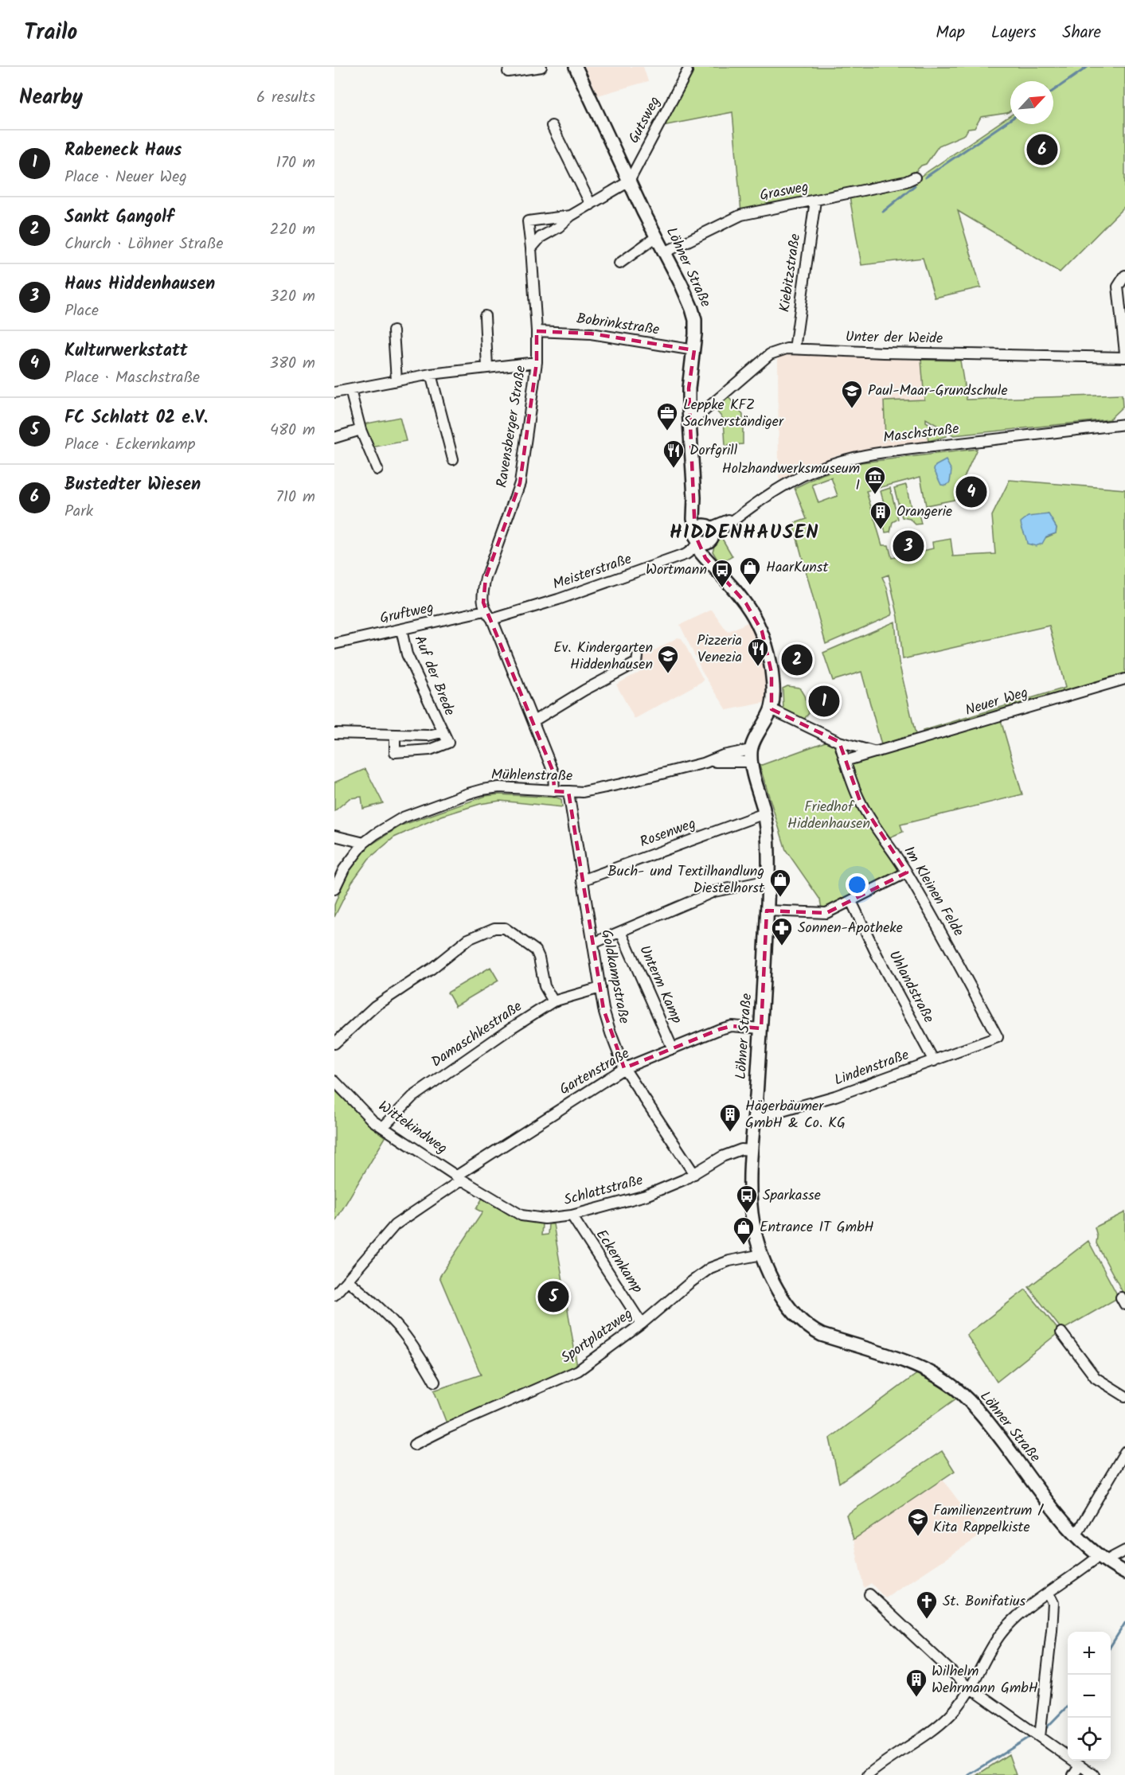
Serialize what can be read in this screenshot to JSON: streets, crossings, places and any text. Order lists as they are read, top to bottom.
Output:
{
  "streets": {
    "main road": ["Löhner Straße"],
    "street": [
      "Gutsweg",
      "Grasweg",
      "Kiebitzstraße",
      "Bobrinkstraße",
      "Unter der Weide",
      "Ravensberger Straße",
      "Maschstraße",
      "Meisterstraße",
      "Gruftweg",
      "Auf der Brede",
      "Neuer Weg",
      "Mühlenstraße",
      "Rosenweg",
      "Im Kleinen Felde",
      "Goldkampstraße",
      "Unterm Kamp",
      "Uhlandstraße",
      "Damaschkestraße",
      "Lindenstraße",
      "Gartenstraße",
      "Wittekindweg",
      "Schlattstraße",
      "Eckernkamp",
      "Sportplatzweg"
    ]
  },
  "crossings": [
    ["Gutsweg", "Löhner Straße"],
    ["Gutsweg", "Ravensberger Straße"],
    ["Grasweg", "Löhner Straße"],
    ["Grasweg", "Kiebitzstraße"],
    ["Löhner Straße", "Bobrinkstraße"],
    ["Löhner Straße", "Unter der Weide"],
    ["Löhner Straße", "Ravensberger Straße"],
    ["Löhner Straße", "Maschstraße"],
    ["Löhner Straße", "Meisterstraße"],
    ["Löhner Straße", "Mühlenstraße"],
    ["Löhner Straße", "Rosenweg"],
    ["Löhner Straße", "Lindenstraße"],
    ["Löhner Straße", "Gartenstraße"],
    ["Löhner Straße", "Schlattstraße"],
    ["Löhner Straße", "Sportplatzweg"],
    ["Kiebitzstraße", "Unter der Weide"],
    ["Bobrinkstraße", "Ravensberger Straße"],
    ["Ravensberger Straße", "Gruftweg"],
    ["Maschstraße", "Meisterstraße"],
    ["Gruftweg", "Auf der Brede"],
    ["Neuer Weg", "Im Kleinen Felde"],
    ["Mühlenstraße", "Goldkampstraße"],
    ["Rosenweg", "Goldkampstraße"],
    ["Im Kleinen Felde", "Lindenstraße"],
    ["Goldkampstraße", "Damaschkestraße"],
    ["Goldkampstraße", "Gartenstraße"],
    ["Goldkampstraße", "Schlattstraße"],
    ["Unterm Kamp", "Gartenstraße"],
    ["Uhlandstraße", "Lindenstraße"],
    ["Damaschkestraße", "Wittekindweg"],
    ["Gartenstraße", "Wittekindweg"],
    ["Gartenstraße", "Schlattstraße"],
    ["Wittekindweg", "Schlattstraße"],
    ["Schlattstraße", "Eckernkamp"],
    ["Eckernkamp", "Sportplatzweg"]
  ],
  "districts": ["HIDDENHAUSEN"],
  "parks": ["Friedhof Hiddenhausen"],
  "places": {
    "school or university": ["Paul-Maar-Grundschule", "Ev. Kindergarten Hiddenhausen", "Familienzentrum / Kita Rappelkiste"],
    "office": ["Leppke KFZ Sachverständiger"],
    "restaurant": ["Dorfgrill", "Pizzeria Venezia"],
    "museum": ["Holzhandwerksmuseum I"],
    "building": ["Orangerie", "Hägerbäumer GmbH & Co. KG", "Wilhelm Wehrmann GmbH"],
    "shop": ["HaarKunst", "Buch- und Textilhandlung Diestelhorst", "Entrance IT GmbH"],
    "bus stop": ["Wortmann", "Sparkasse"],
    "pharmacy": ["Sonnen-Apotheke"],
    "church": ["St. Bonifatius"]
  },
  "north": "top right",
  "page": {
    "header": "Trailo",
    "nav": ["Map", "Layers", "Share"],
    "heading": ["Nearby", "6 results"],
    "list": [
      {
        "mark": "1",
        "name": "Rabeneck Haus",
        "note": "Place · Neuer Weg",
        "value": "170 m"
      },
      {
        "mark": "2",
        "name": "Sankt Gangolf",
        "note": "Church · Löhner Straße",
        "value": "220 m"
      },
      {
        "mark": "3",
        "name": "Haus Hiddenhausen",
        "note": "Place",
        "value": "320 m"
      },
      {
        "mark": "4",
        "name": "Kulturwerkstatt",
        "note": "Place · Maschstraße",
        "value": "380 m"
      },
      {
        "mark": "5",
        "name": "FC Schlatt 02 e.V.",
        "note": "Place · Eckernkamp",
        "value": "480 m"
      },
      {
        "mark": "6",
        "name": "Bustedter Wiesen",
        "note": "Park",
        "value": "710 m"
      }
    ],
    "pins": [
      "6",
      "4",
      "3",
      "2",
      "1",
      "5"
    ],
    "map_buttons": ["+", "−"]
  }
}
